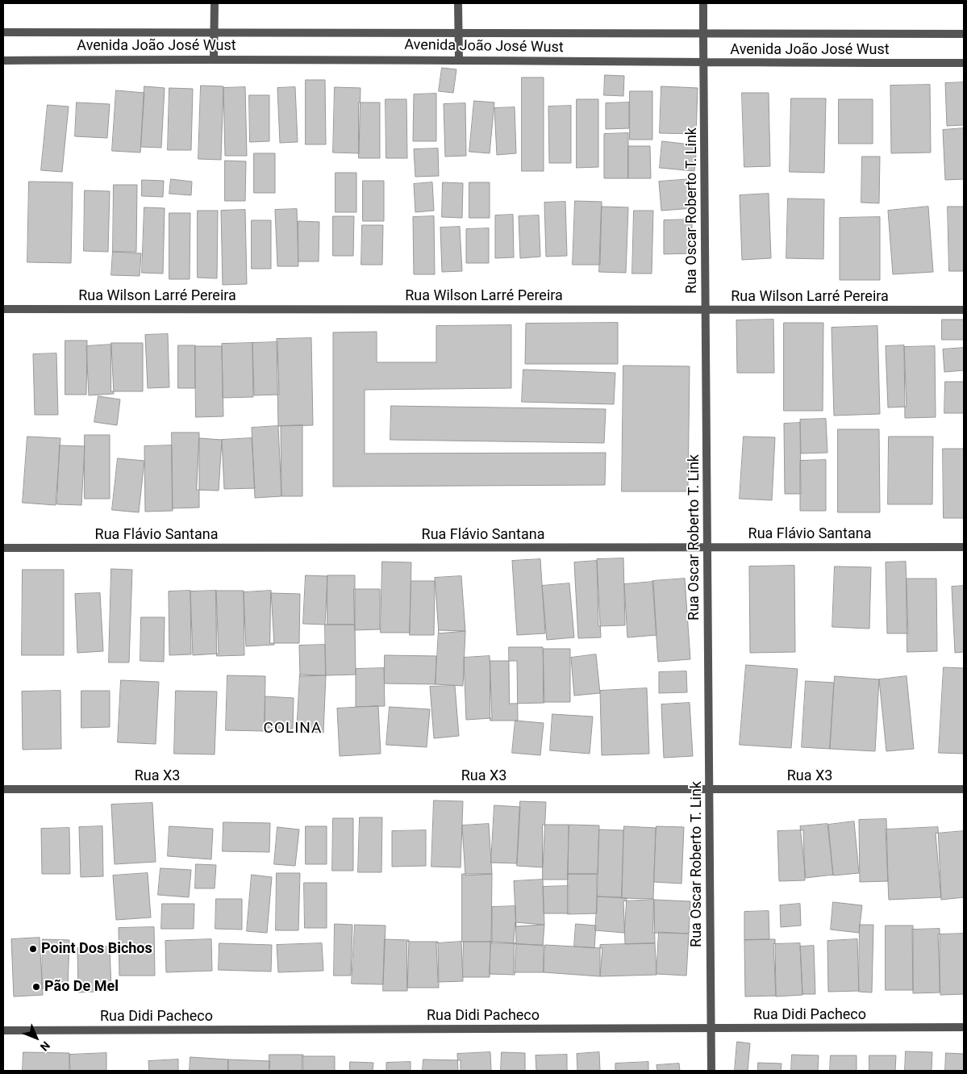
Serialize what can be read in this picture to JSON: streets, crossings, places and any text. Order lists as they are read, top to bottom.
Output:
{
  "streets": {
    "street": [
      "Avenida João José Wust",
      "Rua Oscar Roberto T. Link",
      "Rua Wilson Larré Pereira",
      "Rua Flávio Santana",
      "Rua X3",
      "Rua Didi Pacheco"
    ]
  },
  "crossings": [
    ["Avenida João José Wust", "Rua Oscar Roberto T. Link"],
    ["Rua Oscar Roberto T. Link", "Rua Wilson Larré Pereira"],
    ["Rua Oscar Roberto T. Link", "Rua Flávio Santana"],
    ["Rua Oscar Roberto T. Link", "Rua X3"],
    ["Rua Oscar Roberto T. Link", "Rua Didi Pacheco"]
  ],
  "districts": ["COLINA"],
  "places": ["Point Dos Bichos", "Pão De Mel"],
  "north": "bottom right"
}
